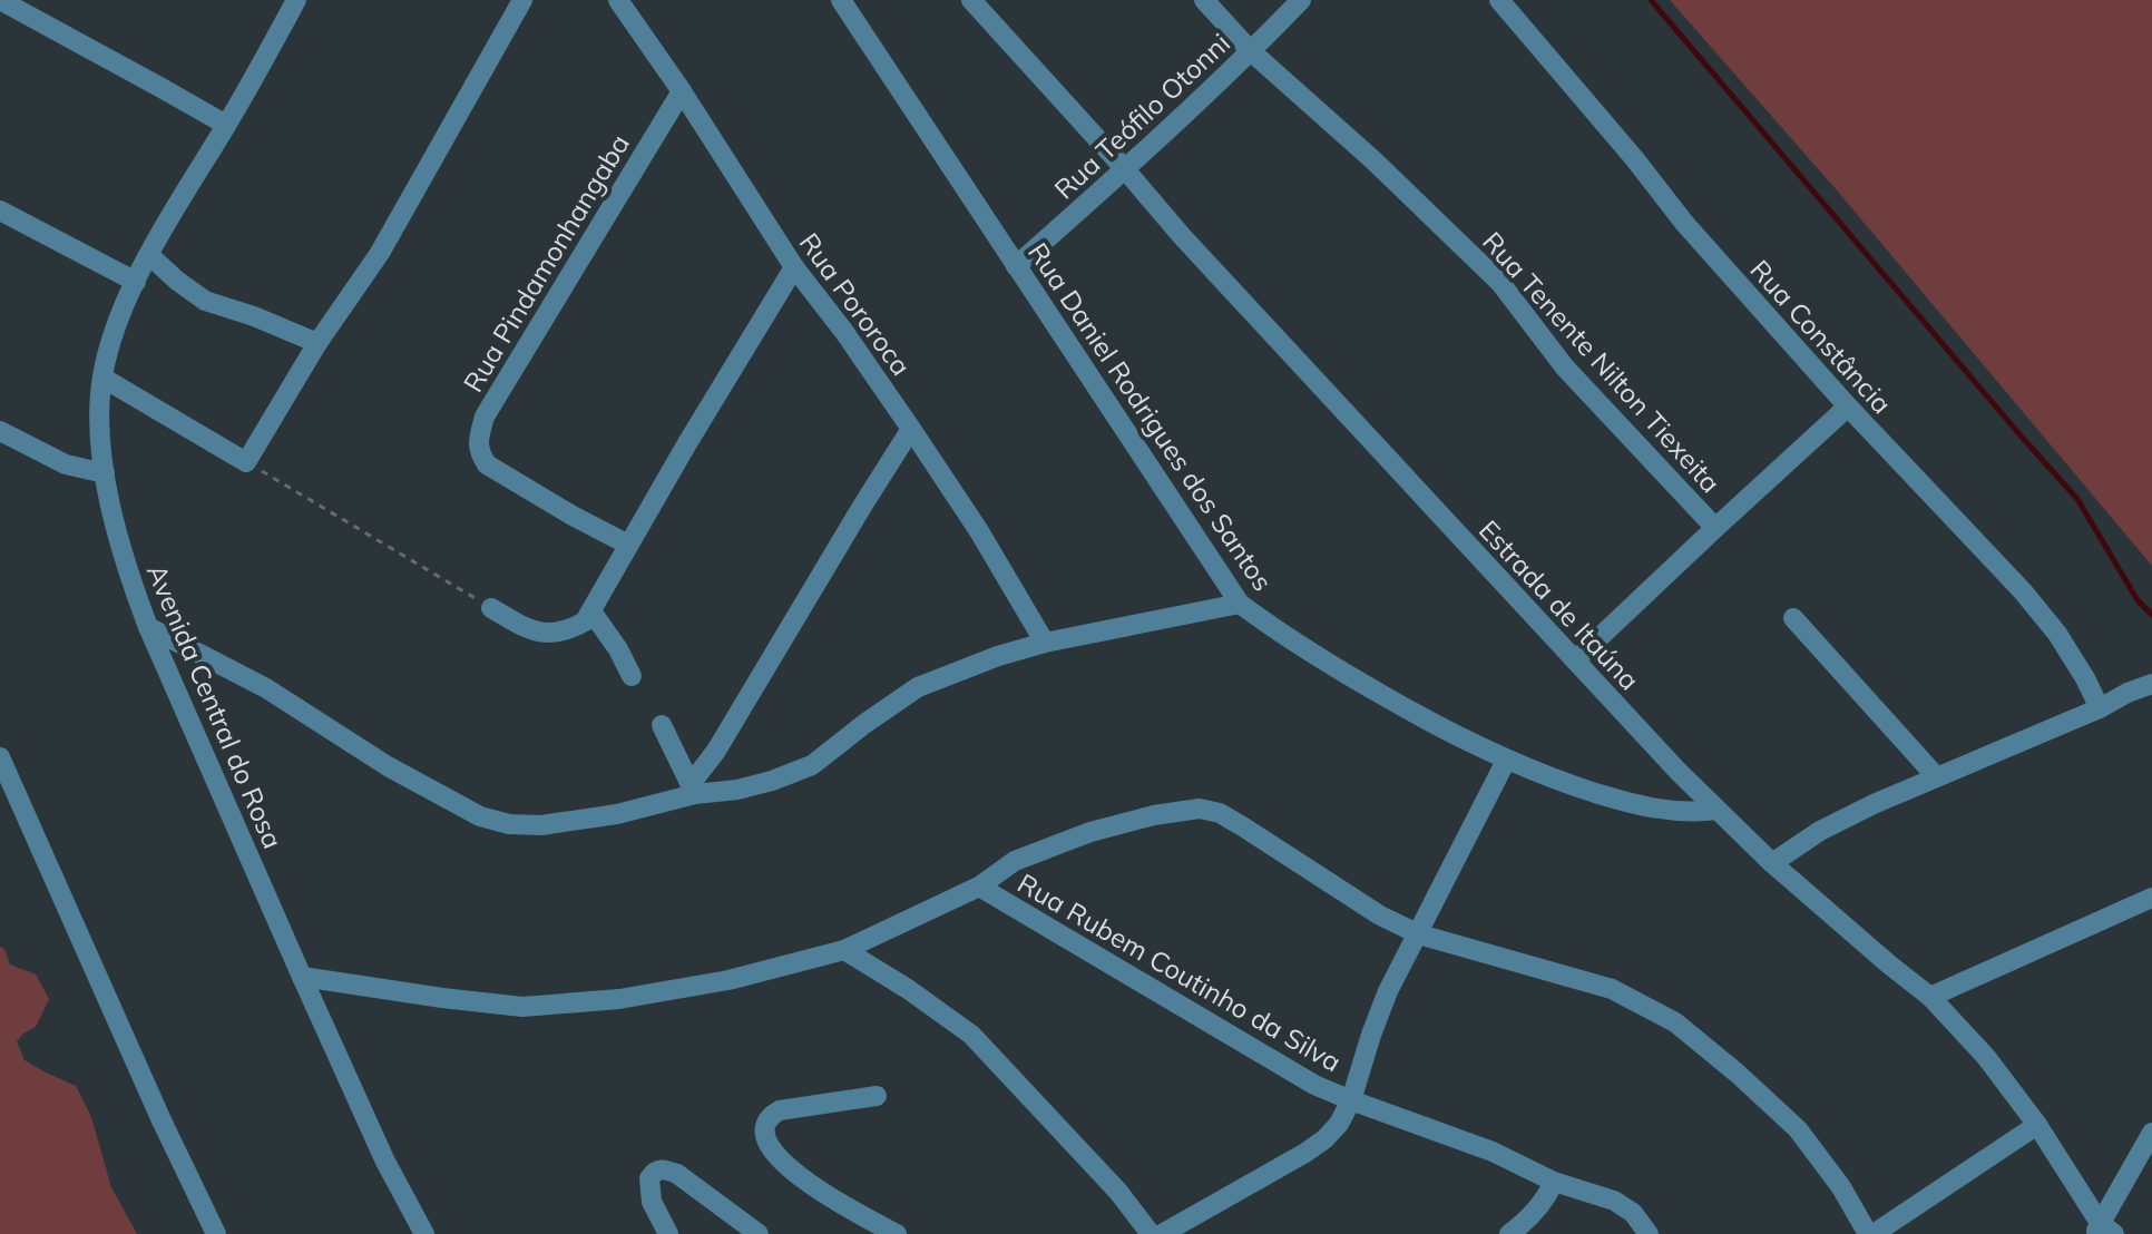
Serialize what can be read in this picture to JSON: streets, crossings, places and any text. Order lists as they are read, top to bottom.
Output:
{
  "streets": {
    "street": [
      "Rua Teófilo Otonni",
      "Rua Pindamonhangaba",
      "Rua Pororoca",
      "Rua Constância",
      "Rua Tenente Nilton Tiexeita",
      "Rua Daniel Rodrigues dos Santos",
      "Estrada de Itaúna",
      "Avenida Central do Rosa",
      "Rua Rubem Coutinho da Silva"
    ]
  },
  "crossings": [
    ["Rua Teófilo Otonni", "Rua Tenente Nilton Tiexeita"],
    ["Rua Teófilo Otonni", "Rua Daniel Rodrigues dos Santos"],
    ["Rua Teófilo Otonni", "Estrada de Itaúna"],
    ["Rua Pindamonhangaba", "Rua Pororoca"],
    ["Rua Daniel Rodrigues dos Santos", "Estrada de Itaúna"]
  ]
}
